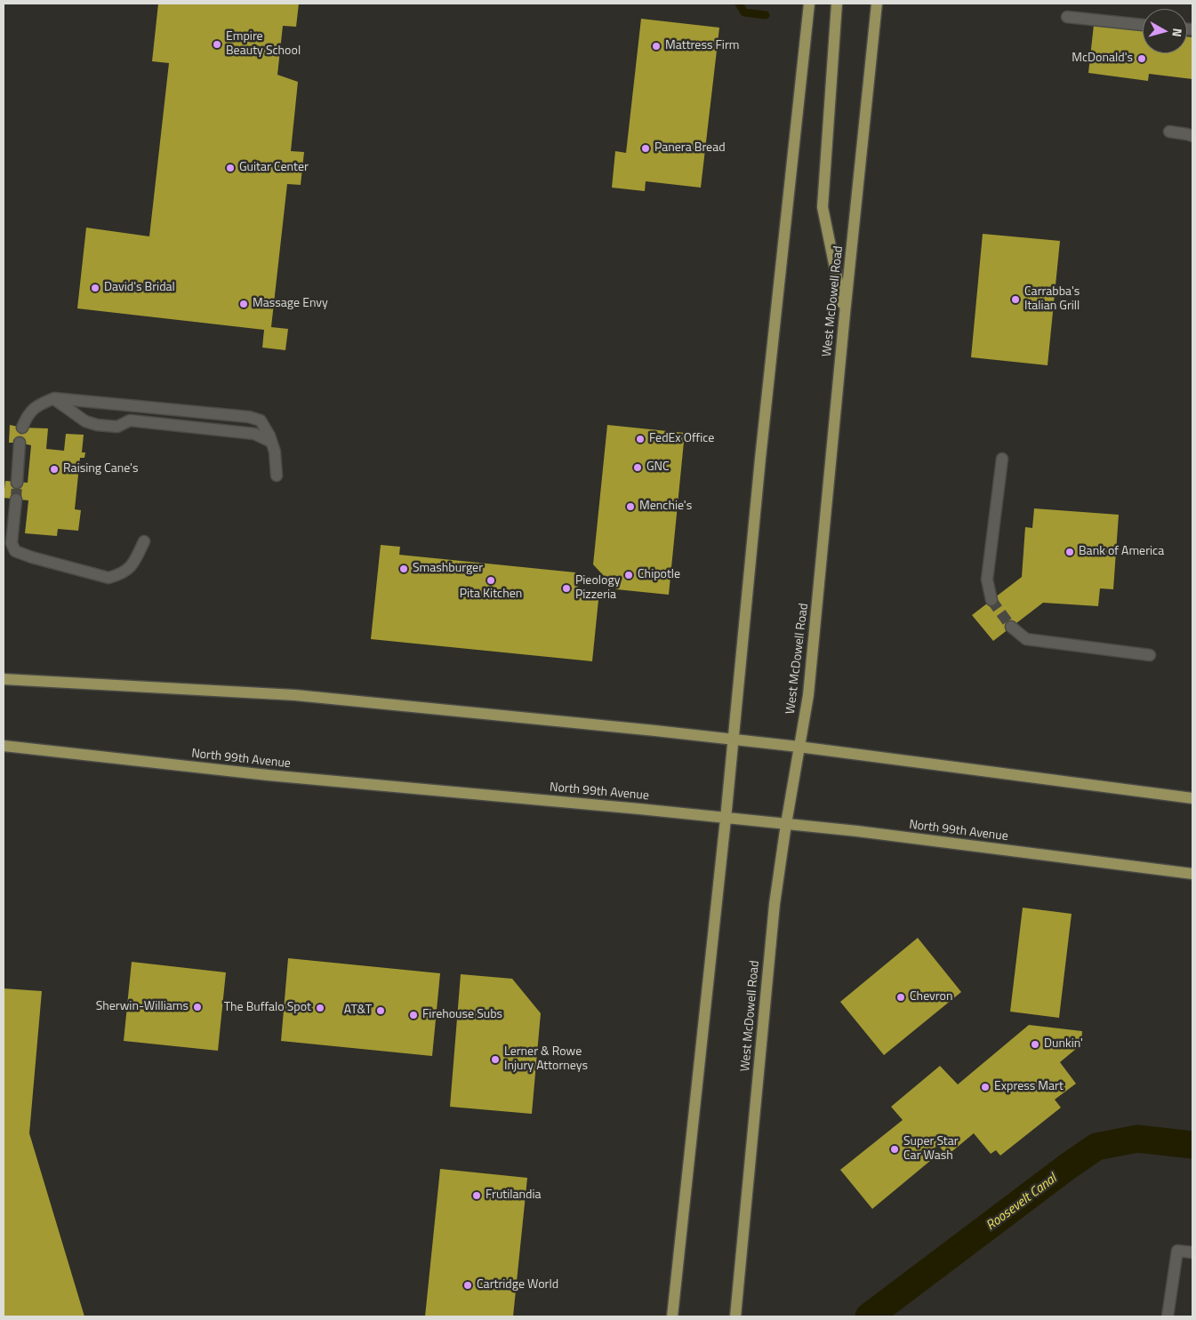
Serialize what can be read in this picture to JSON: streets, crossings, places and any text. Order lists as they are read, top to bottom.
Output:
{
  "streets": {
    "main road": ["West McDowell Road", "North 99th Avenue"]
  },
  "crossings": [
    ["West McDowell Road", "North 99th Avenue"]
  ],
  "water": ["Roosevelt Canal"],
  "places": [
    "Empire Beauty School",
    "Mattress Firm",
    "McDonald's",
    "Panera Bread",
    "Guitar Center",
    "David's Bridal",
    "Carrabba's Italian Grill",
    "Massage Envy",
    "FedEx Office",
    "GNC",
    "Raising Cane's",
    "Menchie's",
    "Bank of America",
    "Smashburger",
    "Chipotle",
    "Pita Kitchen",
    "Pieology Pizzeria",
    "Chevron",
    "Sherwin-Williams",
    "The Buffalo Spot",
    "AT&T",
    "Firehouse Subs",
    "Dunkin'",
    "Lerner & Rowe Injury Attorneys",
    "Express Mart",
    "Super Star Car Wash",
    "Frutilandia",
    "Cartridge World"
  ],
  "north": "right"
}
